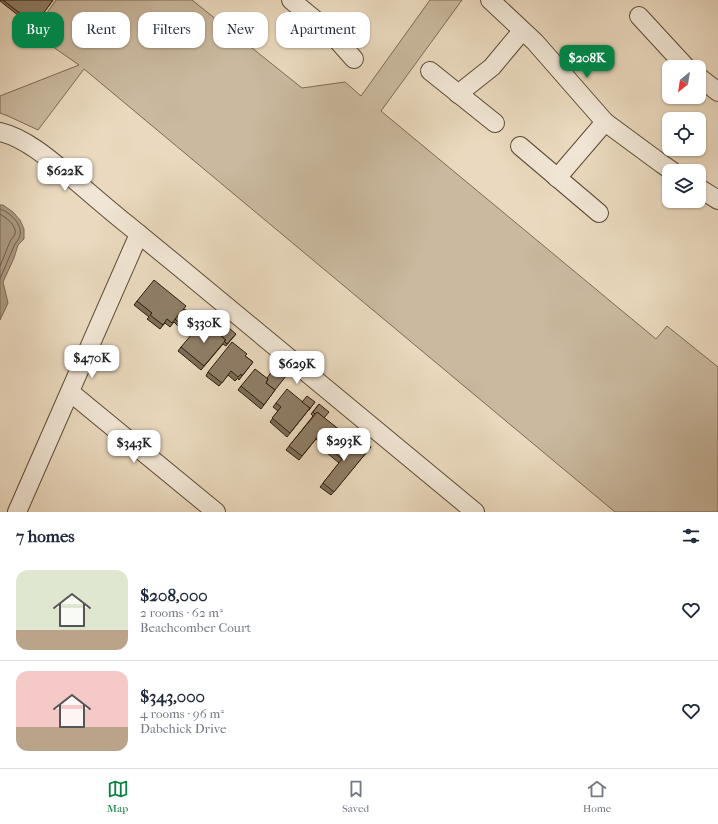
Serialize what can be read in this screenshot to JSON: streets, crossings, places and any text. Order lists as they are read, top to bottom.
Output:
{
  "north": "bottom left",
  "page": {
    "chip": [
      "Buy",
      "Rent",
      "Filters",
      "New",
      "Apartment"
    ],
    "price": [
      "$208K",
      "$622K",
      "$330K",
      "$470K",
      "$629K",
      "$293K",
      "$343K"
    ],
    "heading": "7 homes",
    "list": [
      {
        "name": "$208,000",
        "note": "2 rooms · 62 m² · Beachcomber Court"
      },
      {
        "name": "$343,000",
        "note": "4 rooms · 96 m² · Dabchick Drive"
      }
    ],
    "tabs": ["Map", "Saved", "Home"]
  }
}
